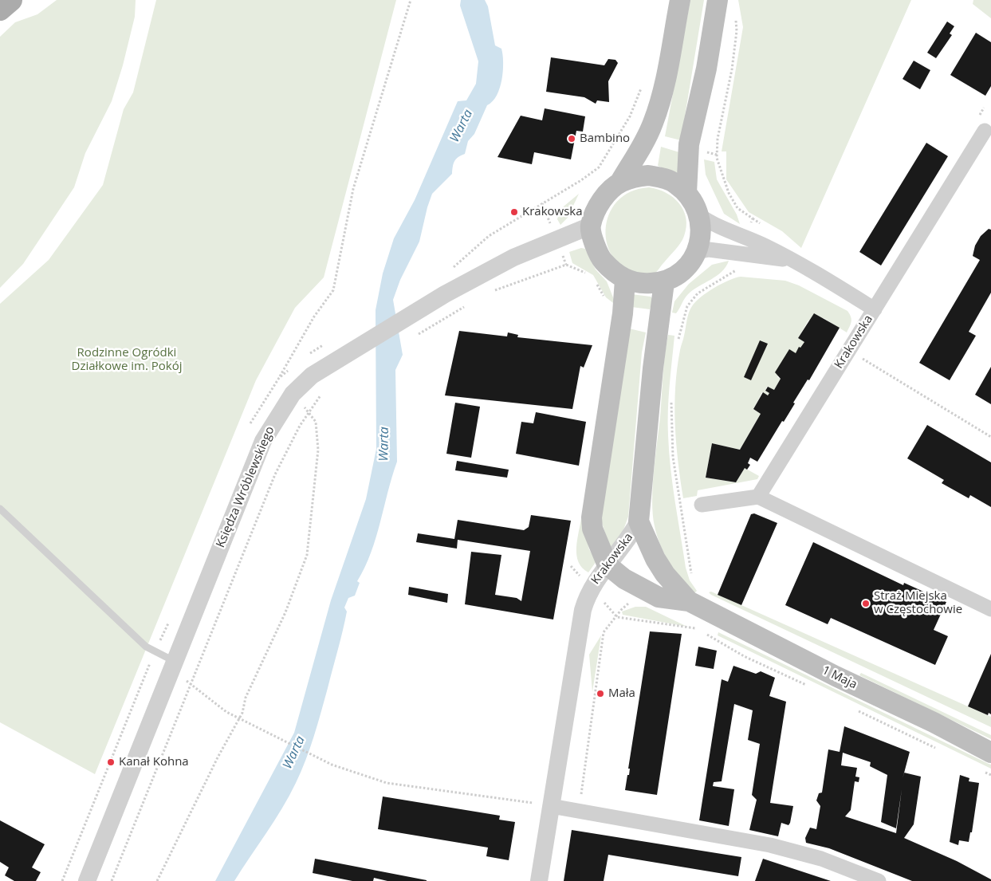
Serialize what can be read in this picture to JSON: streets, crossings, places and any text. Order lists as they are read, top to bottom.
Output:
{
  "streets": {
    "main road": ["Krakowska", "1 Maja"],
    "street": ["Księdza Wróblewskiego"]
  },
  "crossings": [
    ["Krakowska", "Księdza Wróblewskiego"],
    ["Krakowska", "1 Maja"],
    ["Księdza Wróblewskiego", "1 Maja"]
  ],
  "water": ["Warta"],
  "parks": ["Rodzinne Ogródki Działkowe im. Pokój"],
  "places": [
    "Bambino",
    "Krakowska",
    "Straż Miejska w Częstochowie",
    "Mała",
    "Kanał Kohna"
  ]
}
